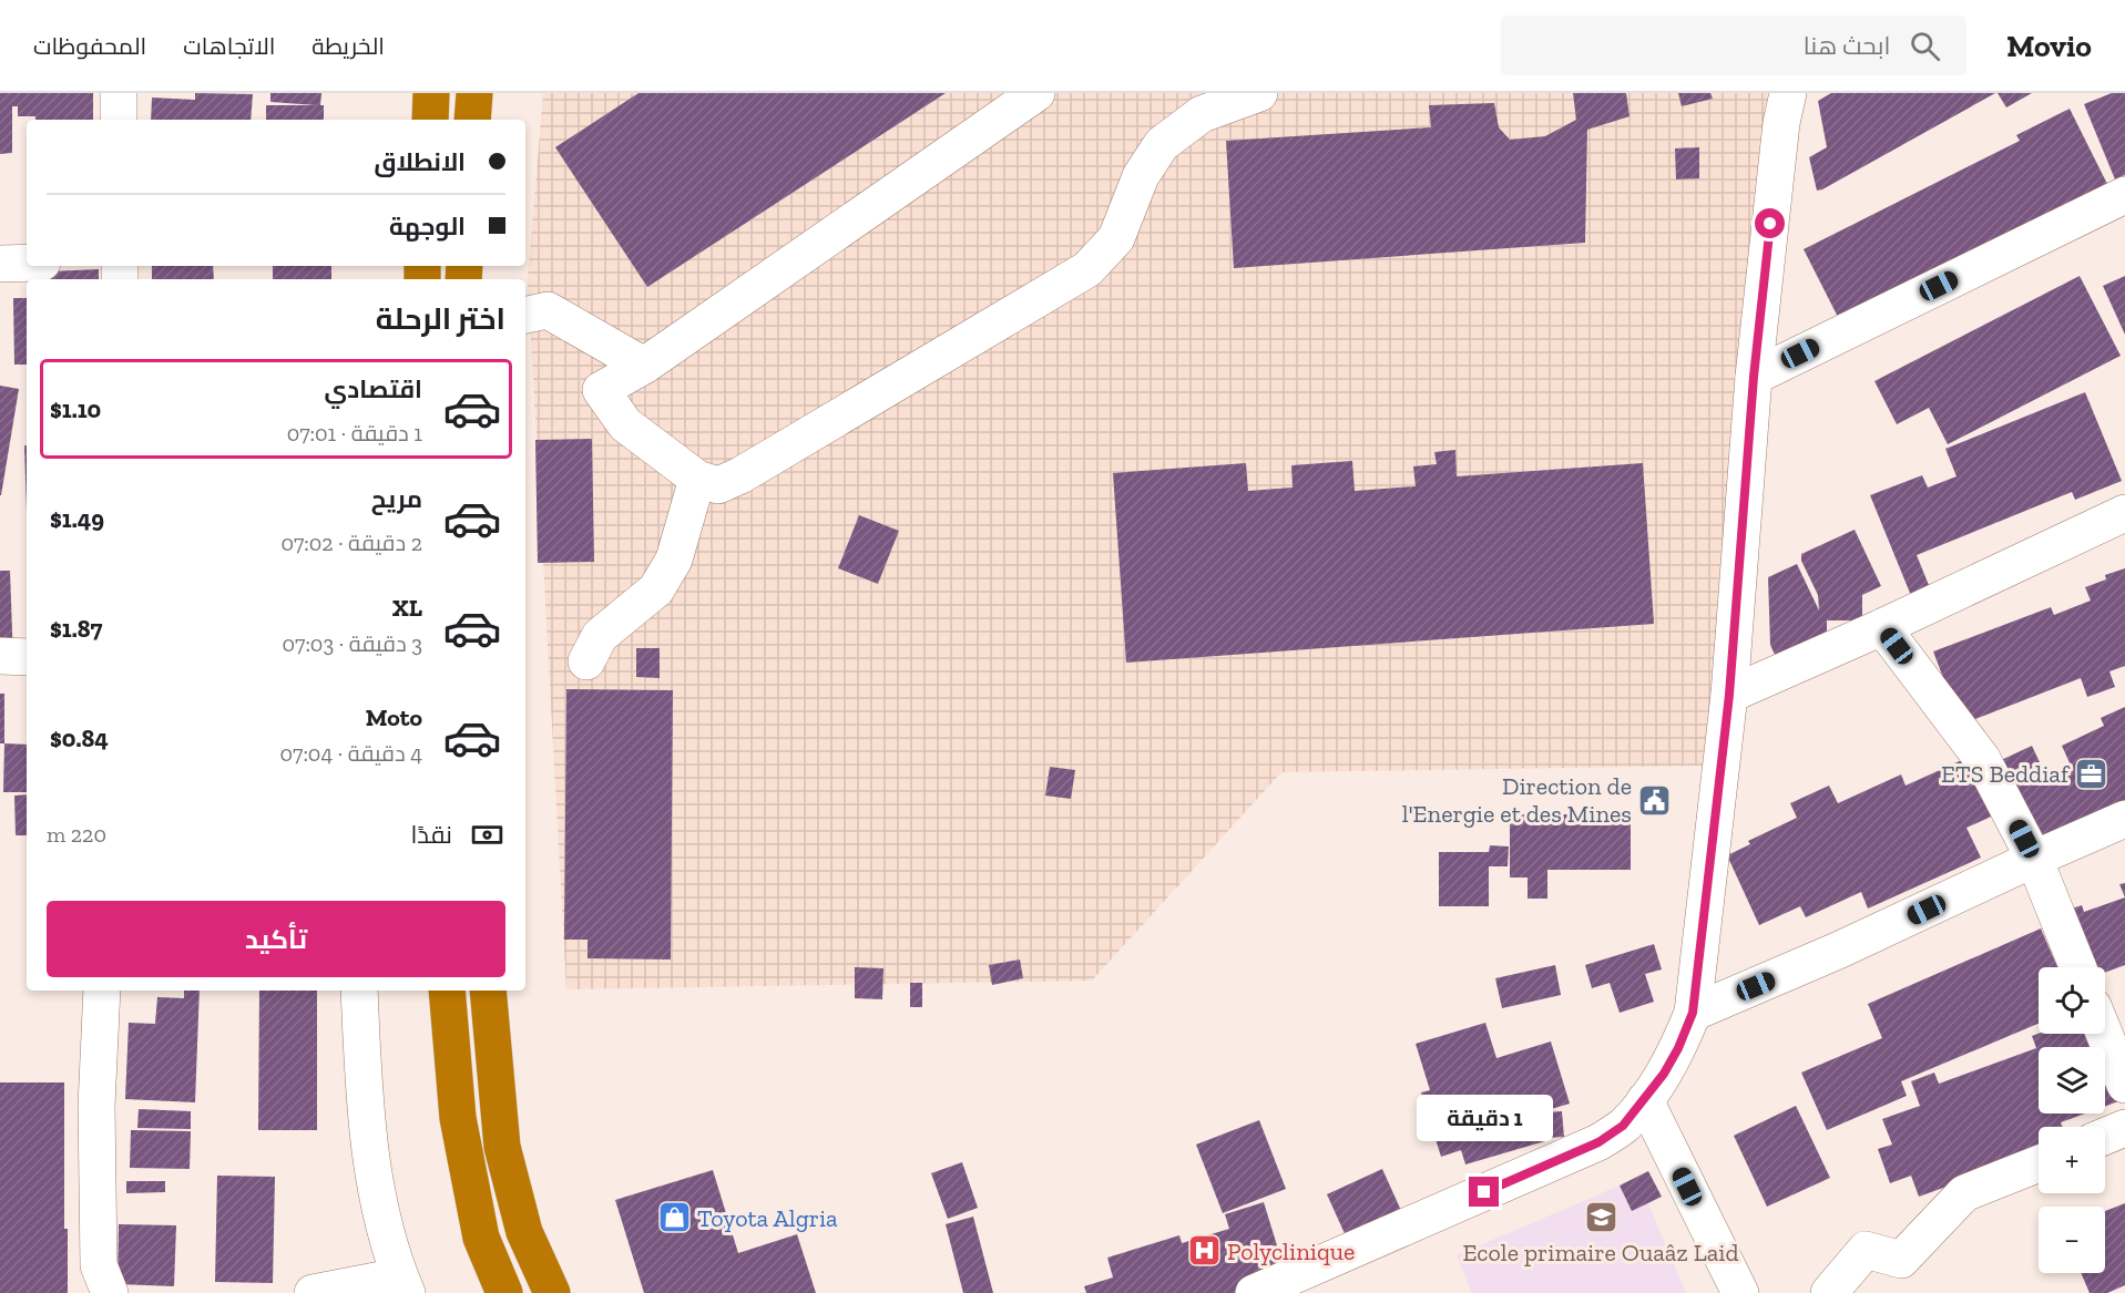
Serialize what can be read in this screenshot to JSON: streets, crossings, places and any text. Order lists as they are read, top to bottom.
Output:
{
  "places": {
    "office": ["ETS Beddiaf"],
    "public building": ["Direction de l'Energie et des Mines"],
    "school or university": ["Ecole primaire Ouaâz Laid"],
    "shop": ["Toyota Algria"],
    "hospital": ["Polyclinique"]
  },
  "page": {
    "header": "Movio",
    "search": "ابحث هنا",
    "nav": ["الخريطة", "الاتجاهات", "المحفوظات"],
    "banner": ["الانطلاق", "الوجهة"],
    "heading": "اختر الرحلة",
    "list": [
      {
        "name": "اقتصادي",
        "note": "1 دقيقة · 07:01",
        "value": "$1.10"
      },
      {
        "name": "مريح",
        "note": "2 دقيقة · 07:02",
        "value": "$1.49"
      },
      {
        "name": "XL",
        "note": "3 دقيقة · 07:03",
        "value": "$1.87"
      },
      {
        "name": "Moto",
        "note": "4 دقيقة · 07:04",
        "value": "$0.84"
      }
    ],
    "pay": ["نقدًا", "220 m"],
    "buttons": "تأكيد",
    "map_buttons": ["+", "−"],
    "bubble": "1 دقيقة"
  }
}
